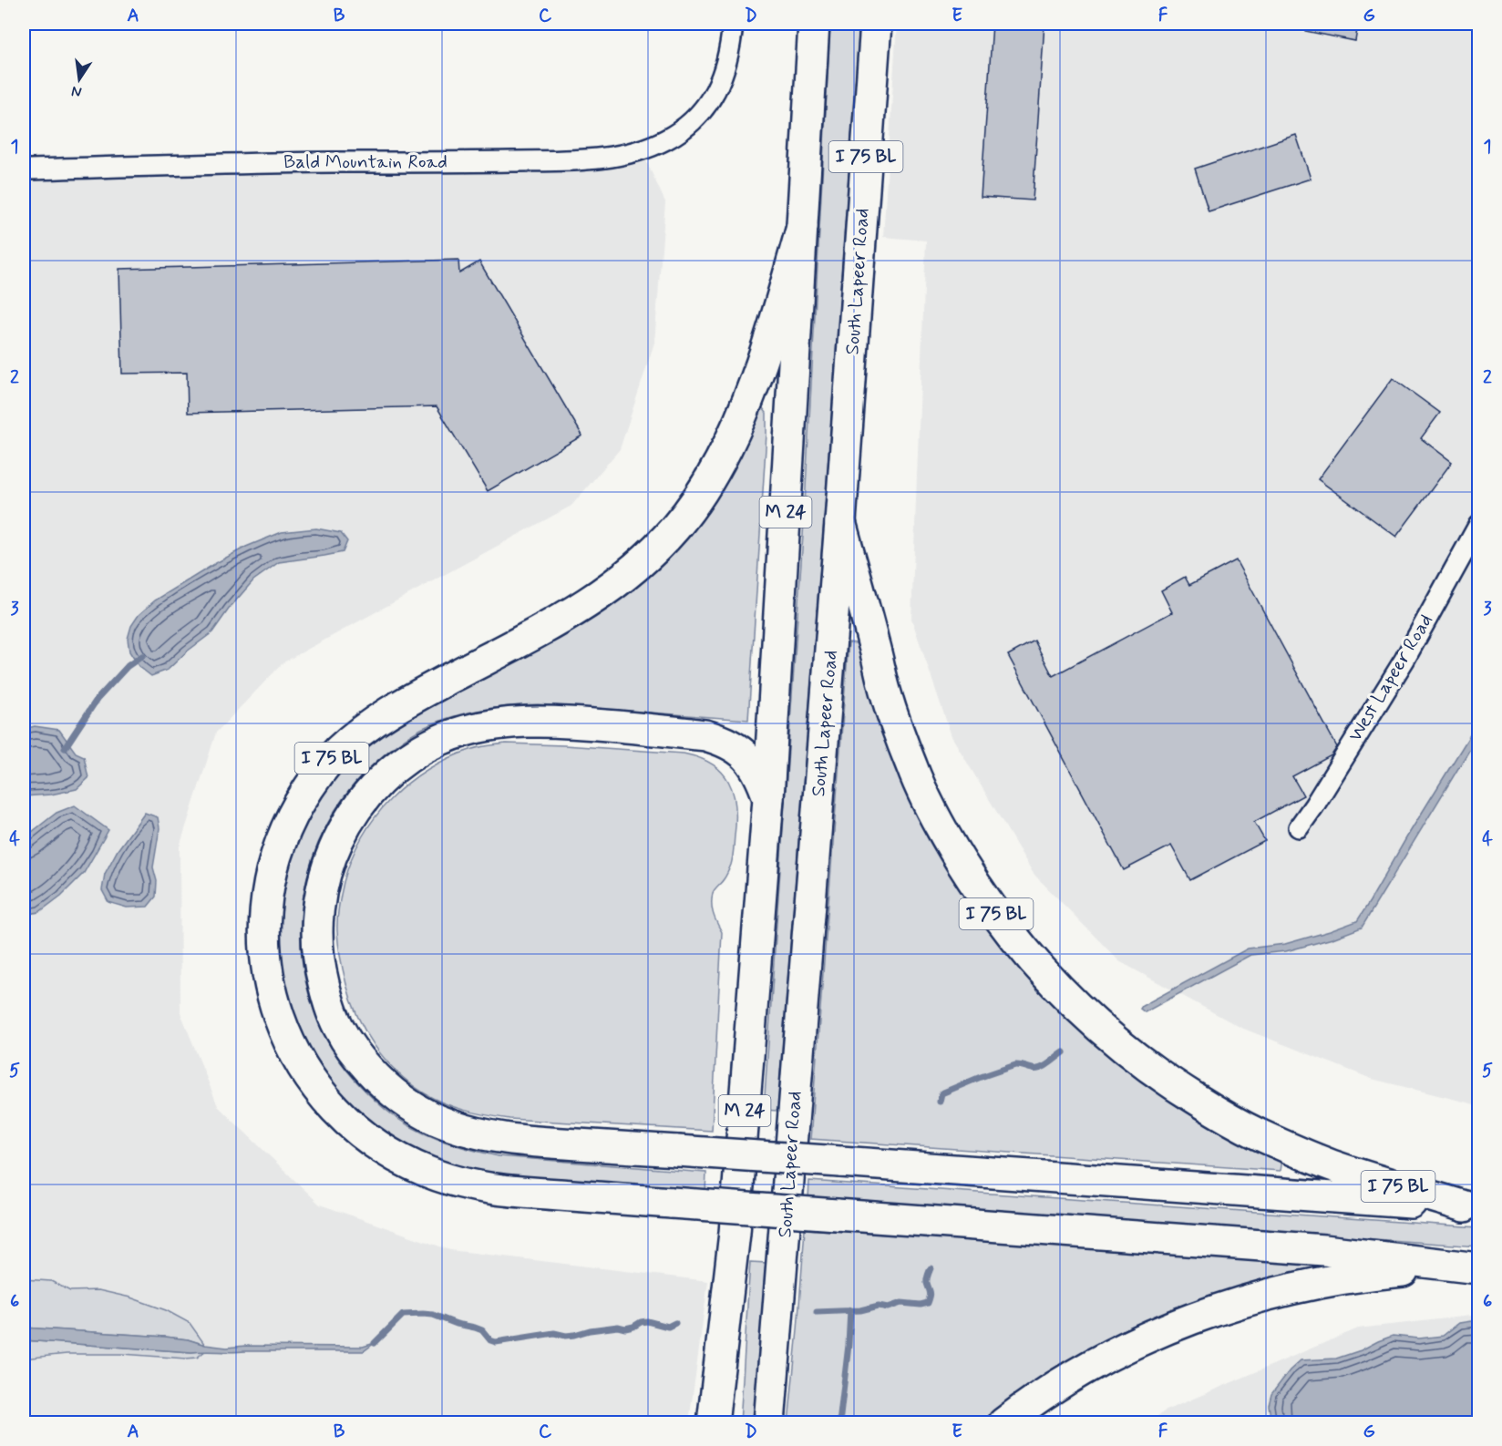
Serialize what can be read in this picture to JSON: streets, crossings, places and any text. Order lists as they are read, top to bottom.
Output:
{
  "streets": {
    "main road": ["I 75 BL", "South Lapeer Road", "M 24"],
    "street": ["Bald Mountain Road", "West Lapeer Road"]
  },
  "crossings": [
    ["I 75 BL", "South Lapeer Road"],
    ["I 75 BL", "M 24"]
  ],
  "north": "bottom",
  "grid": {
    "columns": [
      "A",
      "B",
      "C",
      "D",
      "E",
      "F",
      "G"
    ],
    "rows": [
      "1",
      "2",
      "3",
      "4",
      "5",
      "6"
    ]
  }
}
